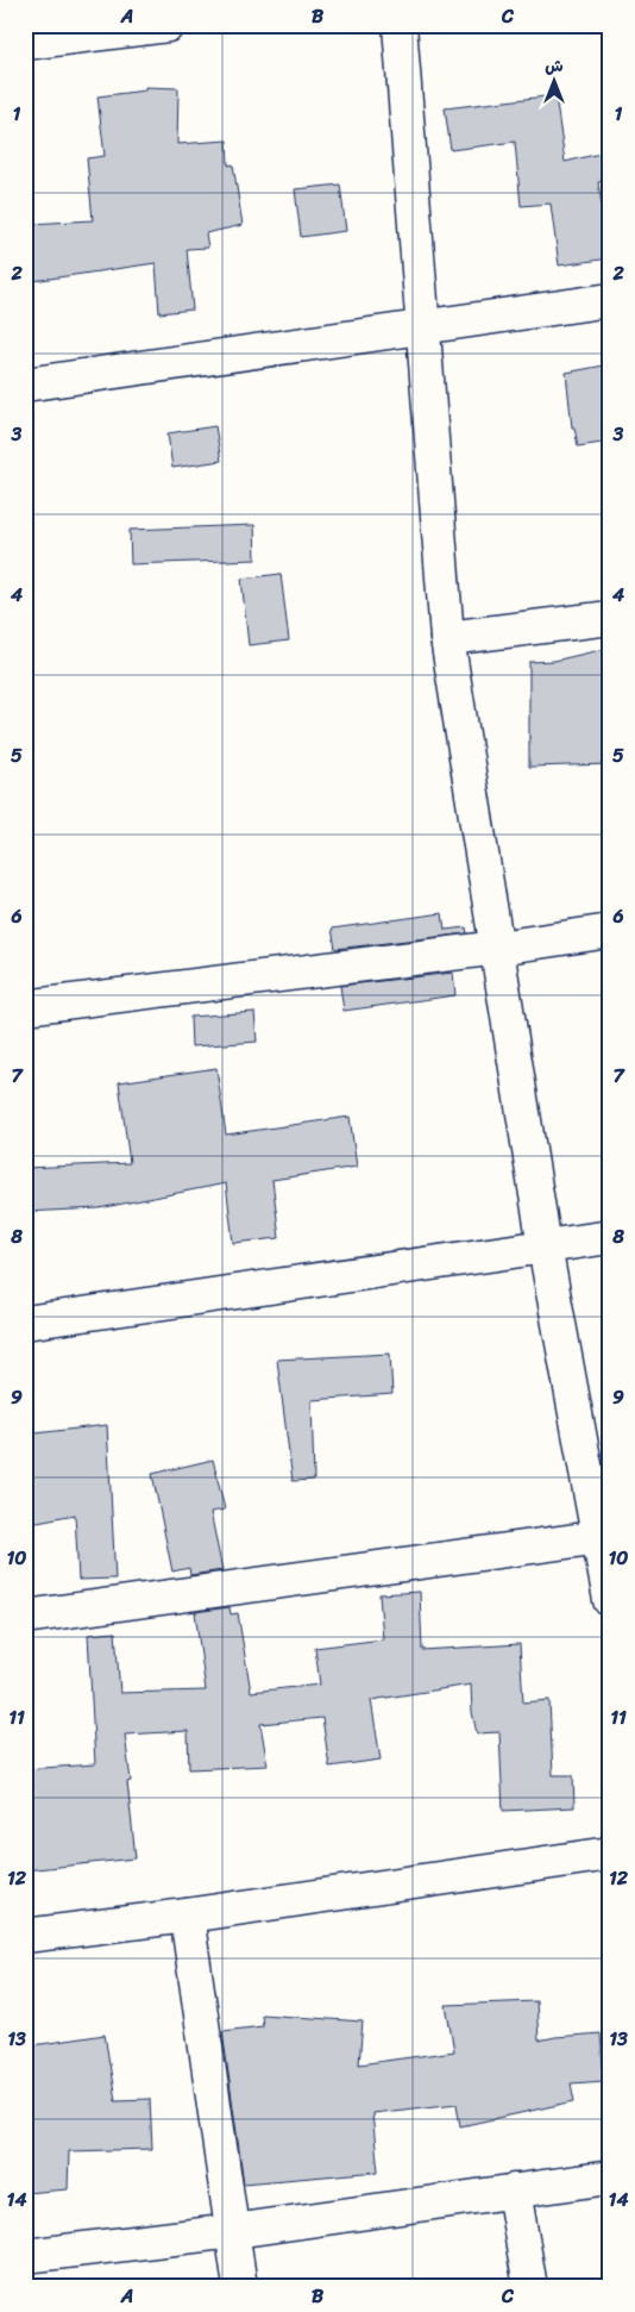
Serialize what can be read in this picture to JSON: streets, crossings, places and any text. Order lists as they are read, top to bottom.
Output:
{
  "north": "top",
  "grid": {
    "columns": ["A", "B", "C"],
    "rows": [
      "1",
      "2",
      "3",
      "4",
      "5",
      "6",
      "7",
      "8",
      "9",
      "10",
      "11",
      "12",
      "13",
      "14"
    ]
  }
}
